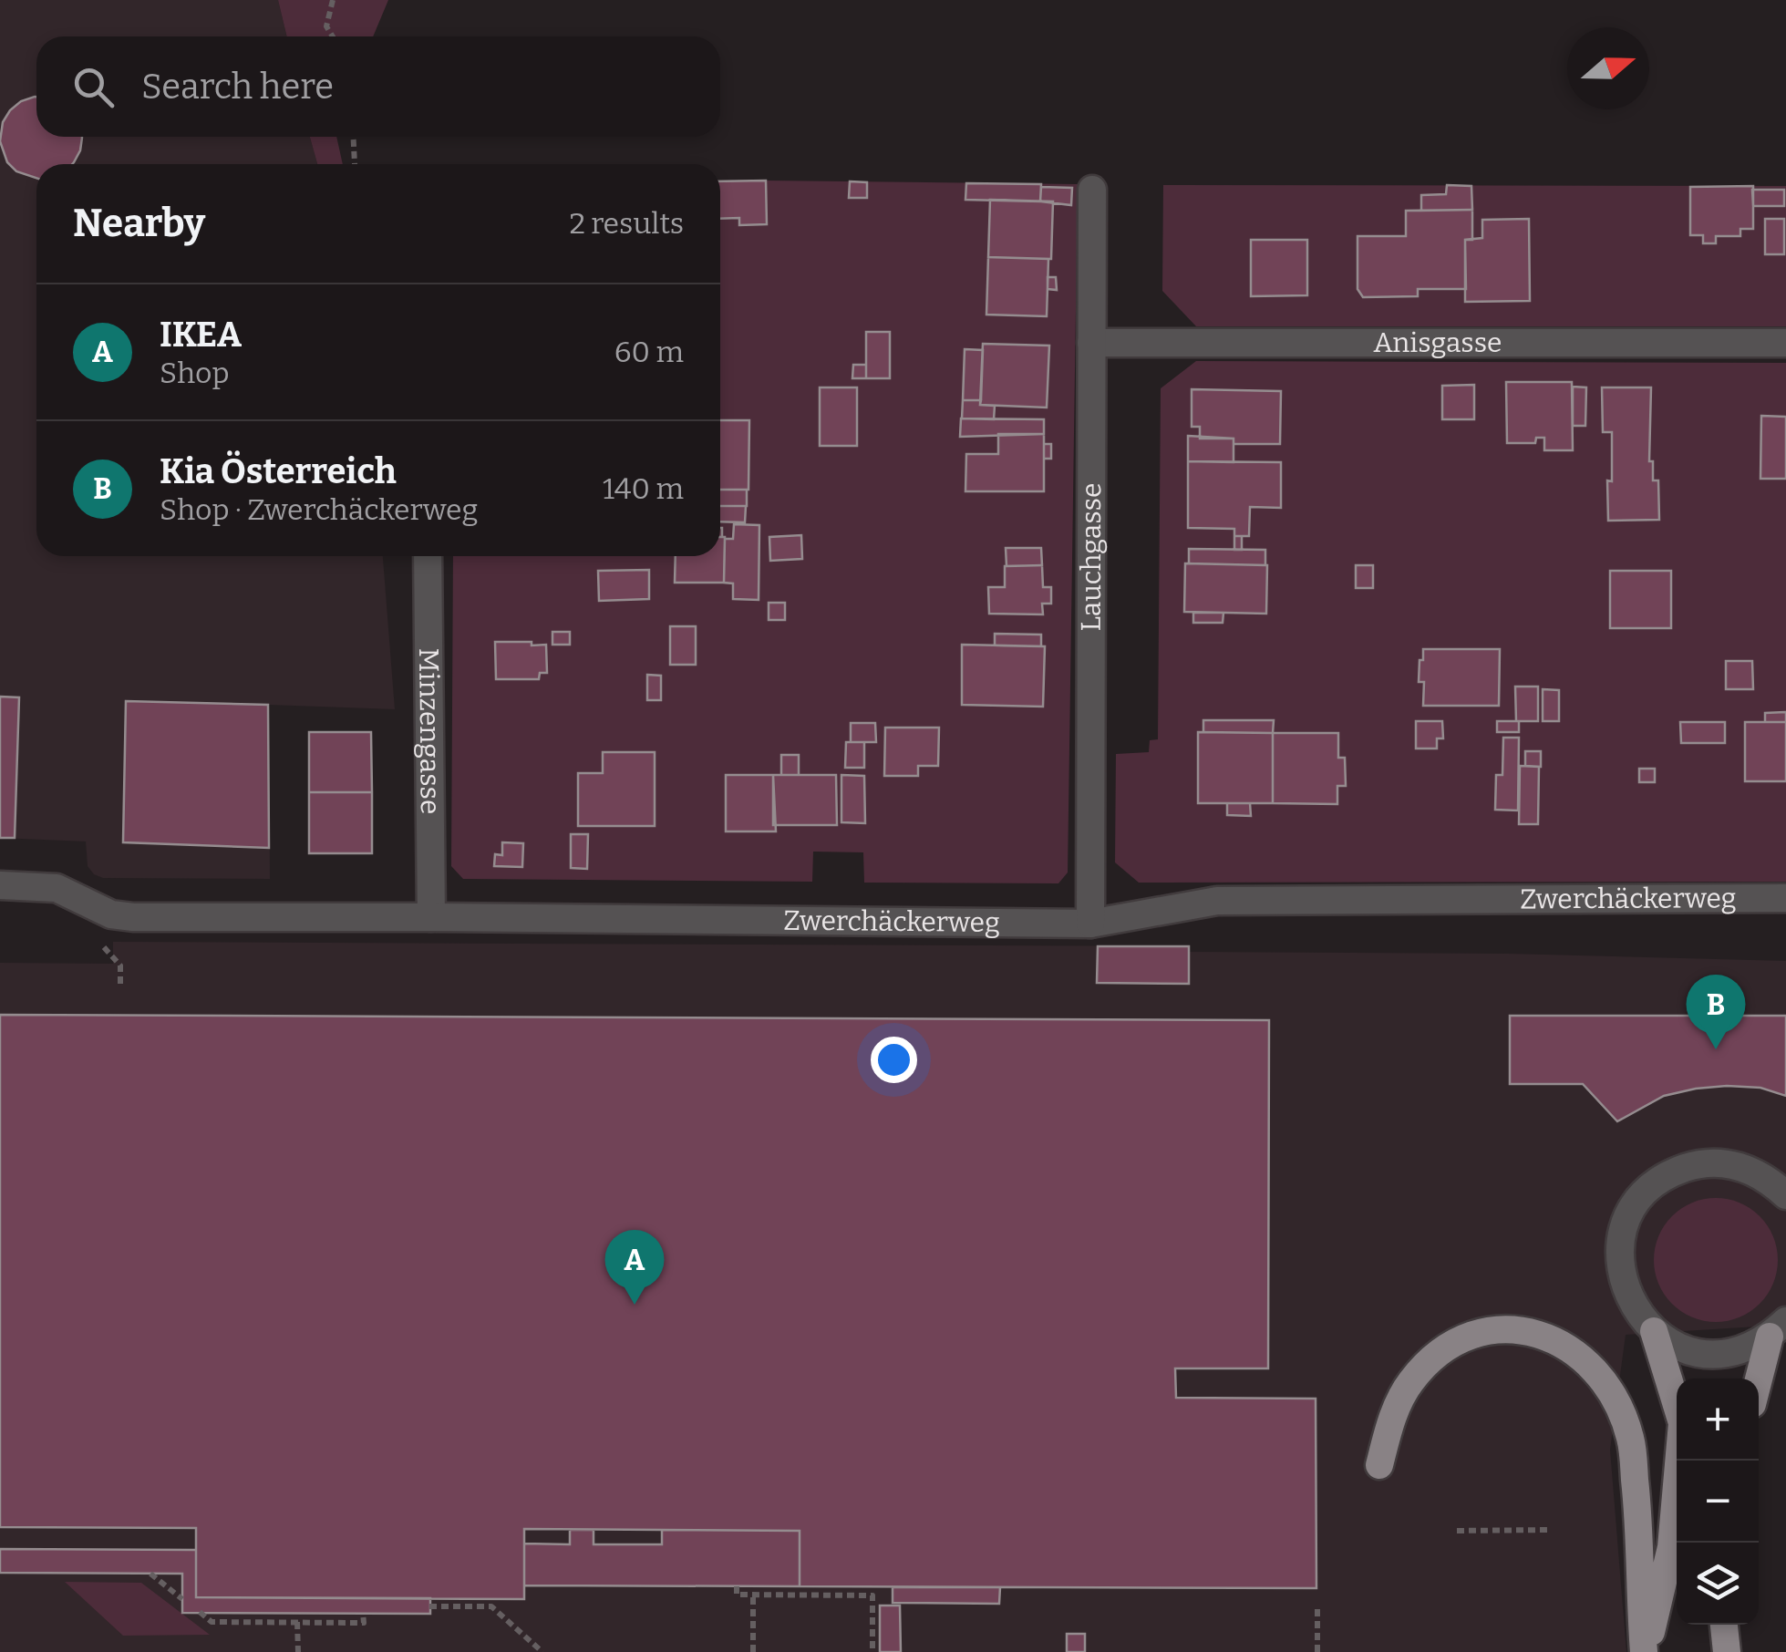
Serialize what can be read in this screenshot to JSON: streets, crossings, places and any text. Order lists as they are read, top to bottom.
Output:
{
  "streets": {
    "street": [
      "Anisgasse",
      "Lauchgasse",
      "Minzengasse",
      "Zwerchäckerweg"
    ]
  },
  "crossings": [
    ["Anisgasse", "Lauchgasse"],
    ["Lauchgasse", "Zwerchäckerweg"],
    ["Minzengasse", "Zwerchäckerweg"]
  ],
  "north": "right",
  "page": {
    "search": "Search here",
    "heading": ["Nearby", "2 results"],
    "list": [
      {
        "mark": "A",
        "name": "IKEA",
        "note": "Shop",
        "value": "60 m"
      },
      {
        "mark": "B",
        "name": "Kia Österreich",
        "note": "Shop · Zwerchäckerweg",
        "value": "140 m"
      }
    ],
    "pins": ["B", "A"],
    "map_buttons": ["+", "−"]
  }
}
